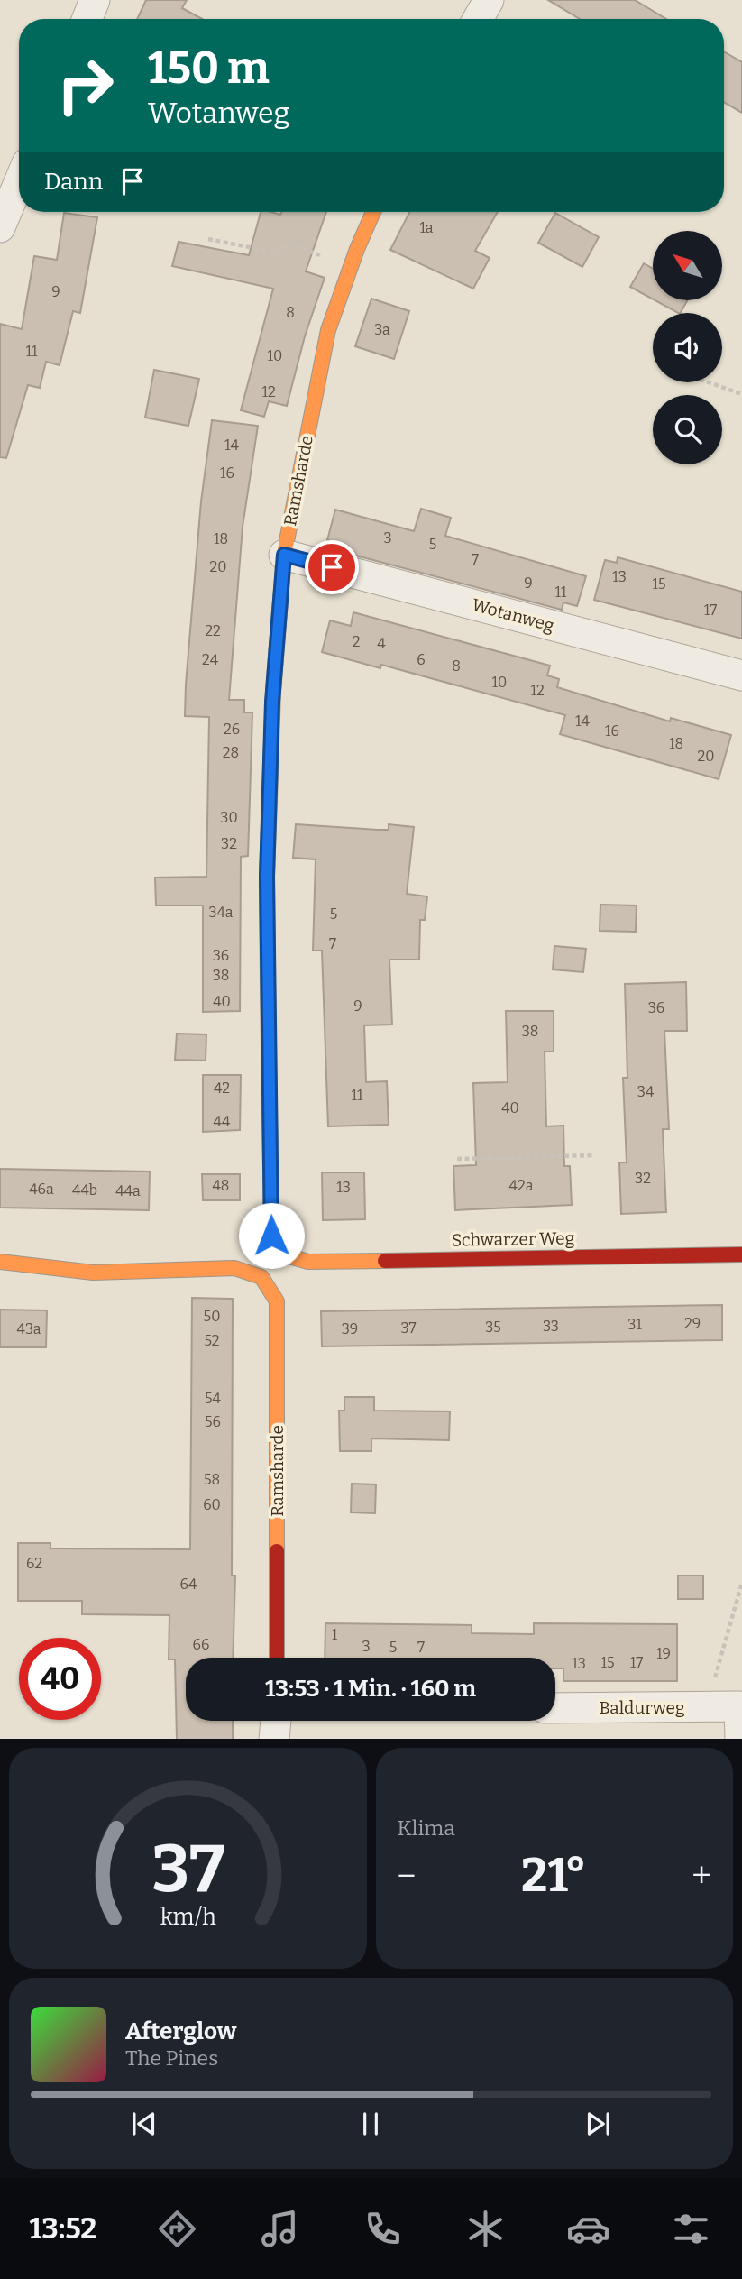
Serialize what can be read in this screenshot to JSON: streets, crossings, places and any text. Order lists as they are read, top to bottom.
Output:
{
  "streets": {
    "street": [
      "Ramsharde",
      "Wotanweg",
      "Schwarzer Weg",
      "Baldurweg"
    ]
  },
  "crossings": [
    ["Ramsharde", "Wotanweg"],
    ["Ramsharde", "Schwarzer Weg"]
  ],
  "house_numbers": [
    "1a",
    "9",
    "8",
    "3a",
    "11",
    "10",
    "12",
    "14",
    "16",
    "3",
    "18",
    "5",
    "7",
    "20",
    "13",
    "9",
    "15",
    "11",
    "17",
    "22",
    "2",
    "4",
    "24",
    "6",
    "8",
    "10",
    "12",
    "14",
    "26",
    "16",
    "18",
    "28",
    "20",
    "30",
    "32",
    "34a",
    "5",
    "7",
    "36",
    "38",
    "40",
    "9",
    "36",
    "38",
    "42",
    "34",
    "11",
    "40",
    "44",
    "32",
    "48",
    "42a",
    "13",
    "46a",
    "44b",
    "44a",
    "50",
    "29",
    "31",
    "33",
    "35",
    "37",
    "43a",
    "39",
    "52",
    "54",
    "56",
    "58",
    "60",
    "62",
    "64",
    "1",
    "66",
    "3",
    "5",
    "7",
    "19",
    "15",
    "17",
    "13"
  ],
  "north": "top left",
  "page": {
    "turn": ["150 m", "Wotanweg"],
    "then": "Dann",
    "limit": "40",
    "trip": "13:53 · 1 Min. · 160 m",
    "tile": "Klima",
    "heat": ["−", "21°", "+"],
    "song": ["Afterglow", "The Pines"],
    "tabs": "13:52",
    "gauge": ["37", "km/h"]
  }
}
